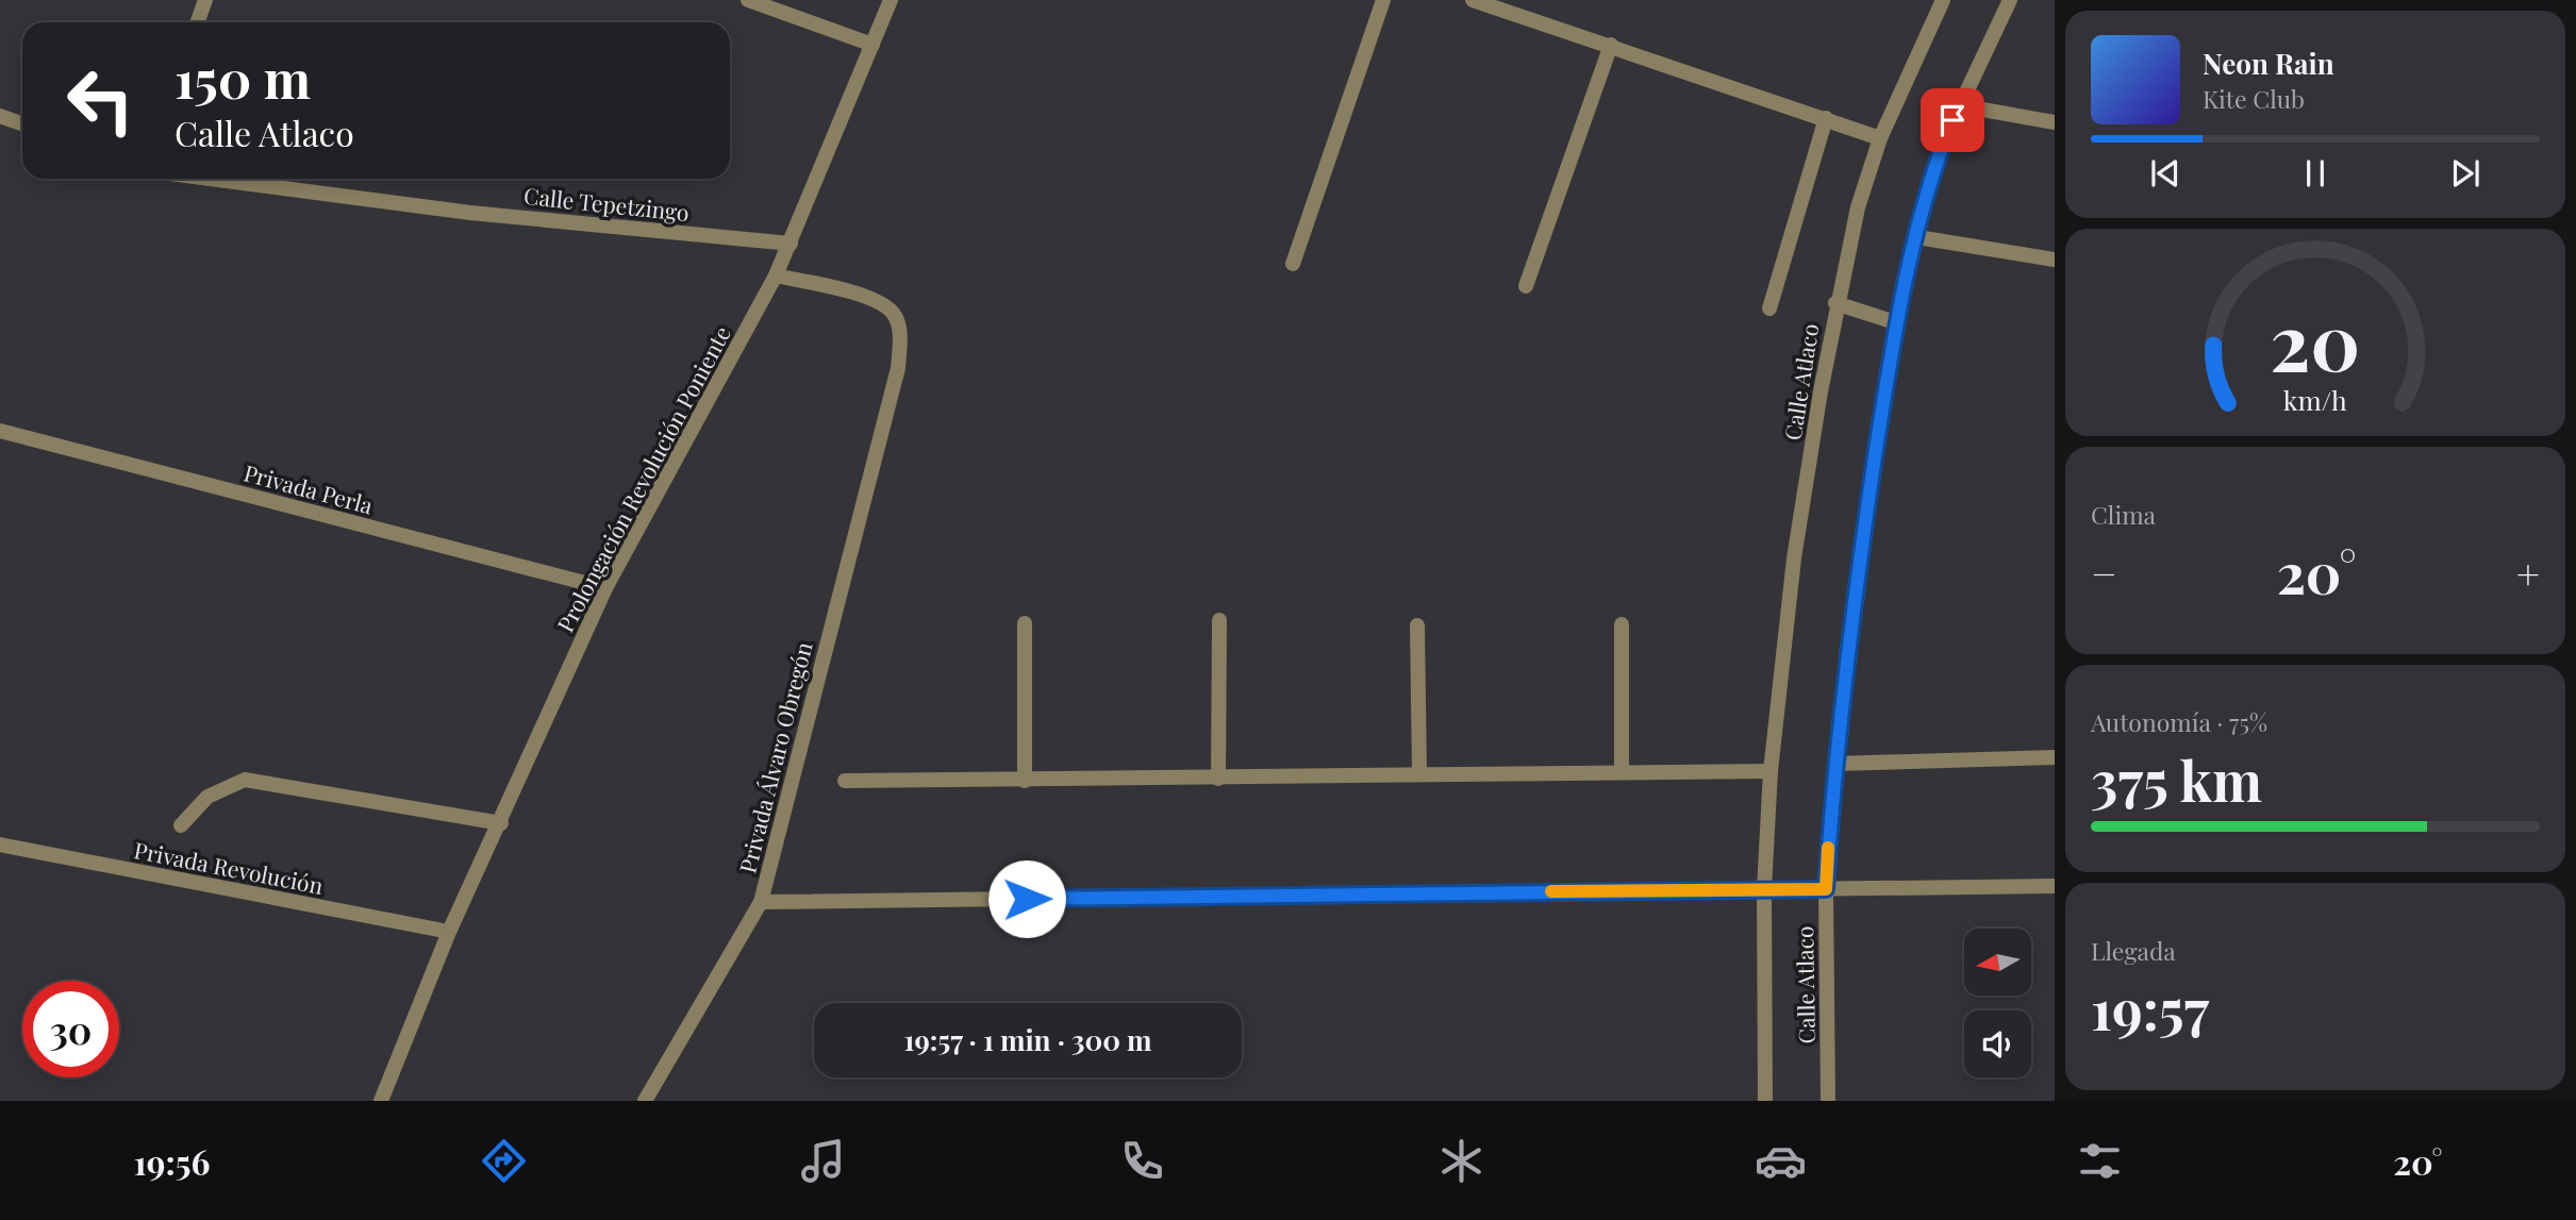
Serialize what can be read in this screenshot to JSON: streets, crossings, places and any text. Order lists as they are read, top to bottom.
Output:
{
  "streets": {
    "street": [
      "Calle Tepetzingo",
      "Calle Atlaco",
      "Prolongación Revolución Poniente",
      "Privada Perla",
      "Privada Álvaro Obregón",
      "Privada Revolución"
    ]
  },
  "crossings": [
    ["Calle Tepetzingo", "Prolongación Revolución Poniente"],
    ["Calle Atlaco", "Privada Álvaro Obregón"],
    ["Prolongación Revolución Poniente", "Privada Perla"],
    ["Prolongación Revolución Poniente", "Privada Álvaro Obregón"],
    ["Prolongación Revolución Poniente", "Privada Revolución"]
  ],
  "north": "left",
  "page": {
    "turn": ["150 m", "Calle Atlaco"],
    "song": ["Neon Rain", "Kite Club"],
    "tile": [
      "Clima",
      ["Autonomía · 75%", "375 km"],
      ["Llegada", "19:57"]
    ],
    "heat": ["−", "20°", "+"],
    "limit": "30",
    "trip": "19:57 · 1 min · 300 m",
    "tabs": ["19:56", "20°"],
    "gauge": ["20", "km/h"]
  }
}
